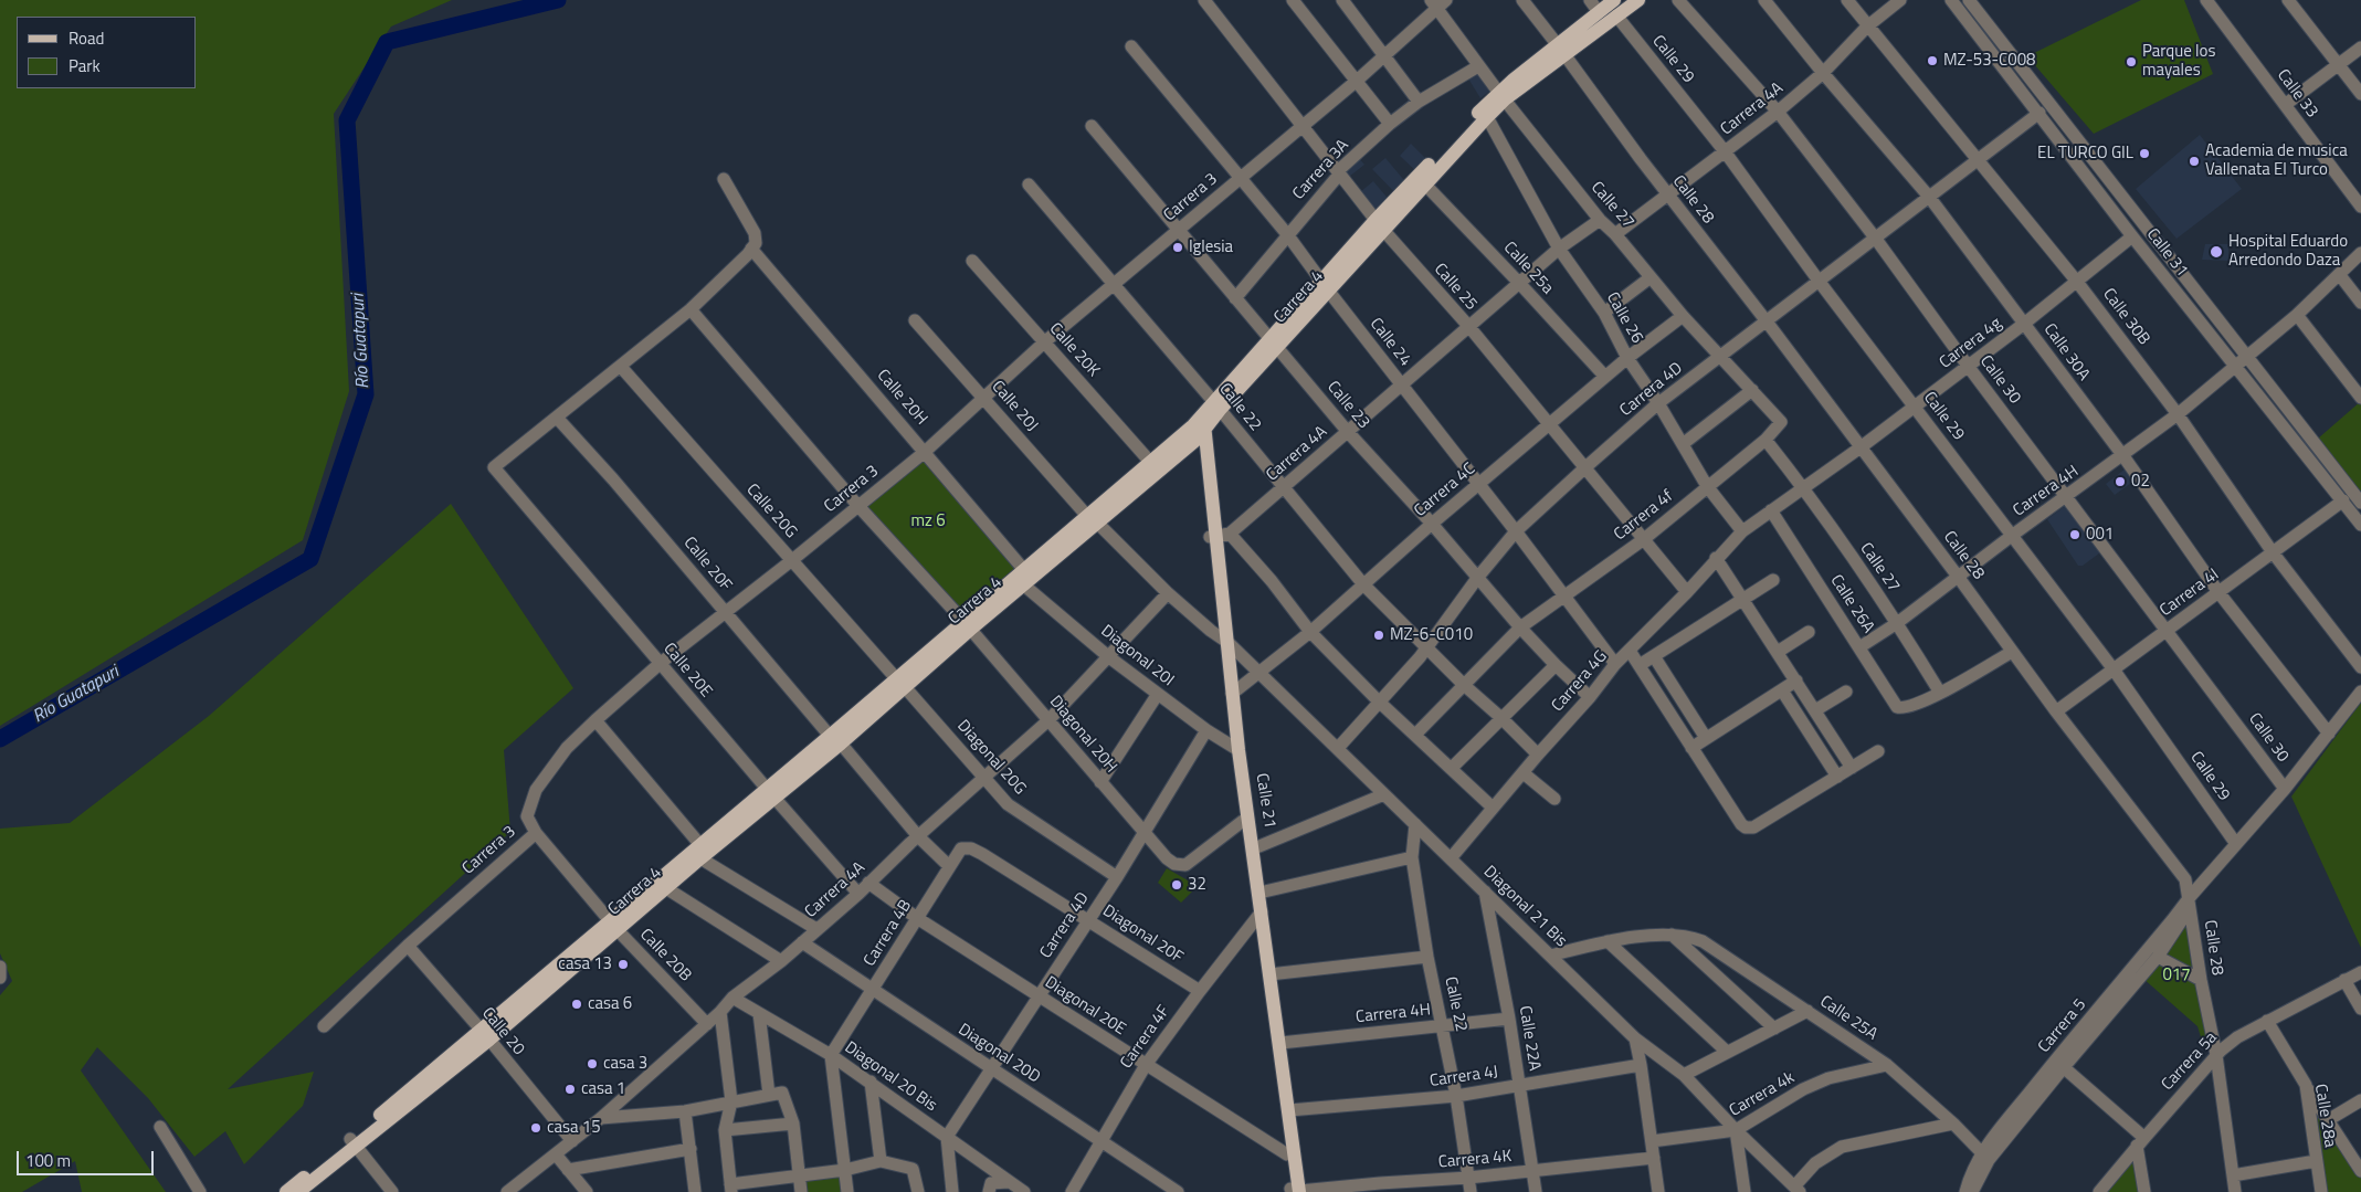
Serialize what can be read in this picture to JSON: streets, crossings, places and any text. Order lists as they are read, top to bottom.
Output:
{
  "streets": {
    "main road": ["Carrera 4", "Calle 21"],
    "street": [
      "Calle 29",
      "Calle 33",
      "Carrera 4A",
      "Carrera 3A",
      "Carrera 3",
      "Calle 28",
      "Calle 27",
      "Calle 31",
      "Calle 25a",
      "Calle 25",
      "Calle 30B",
      "Calle 26",
      "Calle 24",
      "Carrera 4g",
      "Calle 20K",
      "Calle 30A",
      "Calle 30",
      "Carrera 4D",
      "Calle 20H",
      "Calle 23",
      "Calle 20J",
      "Calle 22",
      "Carrera 4C",
      "Carrera 4H",
      "Calle 20G",
      "Carrera 4f",
      "Calle 20F",
      "Carrera 4I",
      "Calle 26A",
      "Diagonal 20I",
      "Calle 20E",
      "Carrera 4G",
      "Diagonal 20H",
      "Diagonal 20G",
      "Diagonal 21 Bis",
      "Carrera 4B",
      "Diagonal 20F",
      "Calle 20B",
      "Diagonal 20E",
      "Calle 25A",
      "Carrera 5",
      "Calle 20",
      "Carrera 4F",
      "Calle 22A",
      "Diagonal 20D",
      "Carrera 5a",
      "Diagonal 20 Bis",
      "Carrera 4J",
      "Carrera 4k",
      "Calle 28a",
      "Carrera 4K"
    ]
  },
  "crossings": [
    ["Calle 29", "Carrera 4A"],
    ["Calle 29", "Carrera 4"],
    ["Calle 29", "Carrera 4g"],
    ["Calle 29", "Carrera 4D"],
    ["Calle 29", "Carrera 4H"],
    ["Calle 29", "Carrera 4I"],
    ["Calle 29", "Carrera 5"],
    ["Carrera 4A", "Calle 28"],
    ["Carrera 4A", "Calle 27"],
    ["Carrera 4A", "Calle 25a"],
    ["Carrera 4A", "Calle 25"],
    ["Carrera 4A", "Calle 30B"],
    ["Carrera 4A", "Calle 26"],
    ["Carrera 4A", "Calle 24"],
    ["Carrera 4A", "Calle 30A"],
    ["Carrera 4A", "Calle 30"],
    ["Carrera 4A", "Calle 23"],
    ["Carrera 4A", "Calle 20J"],
    ["Carrera 4A", "Calle 22"],
    ["Carrera 4A", "Diagonal 20I"],
    ["Carrera 4A", "Calle 20E"],
    ["Carrera 4A", "Diagonal 20H"],
    ["Carrera 4A", "Diagonal 20G"],
    ["Carrera 4A", "Calle 21"],
    ["Carrera 4A", "Diagonal 21 Bis"],
    ["Carrera 4A", "Calle 20B"],
    ["Carrera 4A", "Diagonal 20E"],
    ["Carrera 4A", "Calle 20"],
    ["Carrera 4A", "Diagonal 20D"],
    ["Carrera 4A", "Diagonal 20 Bis"],
    ["Carrera 3A", "Calle 27"],
    ["Carrera 3A", "Calle 25"],
    ["Carrera 3A", "Calle 24"],
    ["Carrera 3A", "Calle 23"],
    ["Carrera 3", "Calle 27"],
    ["Carrera 3", "Calle 25"],
    ["Carrera 3", "Calle 24"],
    ["Carrera 3", "Calle 20K"],
    ["Carrera 3", "Calle 20H"],
    ["Carrera 3", "Calle 23"],
    ["Carrera 3", "Calle 20J"],
    ["Carrera 3", "Calle 22"],
    ["Carrera 3", "Calle 20G"],
    ["Carrera 3", "Calle 20F"],
    ["Carrera 3", "Calle 20E"],
    ["Carrera 3", "Calle 20B"],
    ["Carrera 3", "Calle 20"],
    ["Calle 28", "Carrera 4"],
    ["Calle 28", "Carrera 4g"],
    ["Calle 28", "Carrera 4D"],
    ["Calle 28", "Carrera 4H"],
    ["Calle 28", "Carrera 4I"],
    ["Calle 28", "Carrera 5"],
    ["Calle 28", "Carrera 5a"],
    ["Calle 27", "Carrera 4"],
    ["Calle 27", "Carrera 4g"],
    ["Calle 27", "Carrera 4D"],
    ["Calle 27", "Carrera 4C"],
    ["Calle 27", "Carrera 4H"],
    ["Calle 27", "Carrera 4f"],
    ["Calle 27", "Calle 26A"],
    ["Calle 31", "Carrera 4g"],
    ["Calle 31", "Carrera 4D"],
    ["Calle 31", "Carrera 4H"],
    ["Calle 31", "Carrera 4I"],
    ["Calle 25a", "Carrera 4"],
    ["Calle 25a", "Carrera 4C"],
    ["Calle 25", "Carrera 4"],
    ["Calle 25", "Carrera 4D"],
    ["Calle 25", "Carrera 4C"],
    ["Calle 25", "Carrera 4f"],
    ["Calle 25", "Carrera 4G"],
    ["Carrera 4", "Calle 26"],
    ["Carrera 4", "Calle 24"],
    ["Carrera 4", "Calle 20K"],
    ["Carrera 4", "Calle 20H"],
    ["Carrera 4", "Calle 23"],
    ["Carrera 4", "Calle 20J"],
    ["Carrera 4", "Calle 22"],
    ["Carrera 4", "Calle 20G"],
    ["Carrera 4", "Calle 20F"],
    ["Carrera 4", "Diagonal 20I"],
    ["Carrera 4", "Calle 20E"],
    ["Carrera 4", "Diagonal 20H"],
    ["Carrera 4", "Diagonal 20G"],
    ["Carrera 4", "Calle 21"],
    ["Carrera 4", "Calle 20B"],
    ["Carrera 4", "Calle 20"],
    ["Calle 30B", "Carrera 4g"],
    ["Calle 30B", "Carrera 4D"],
    ["Calle 30B", "Carrera 4H"],
    ["Calle 30B", "Carrera 4I"],
    ["Calle 26", "Carrera 4g"],
    ["Calle 26", "Carrera 4D"],
    ["Calle 26", "Carrera 4C"],
    ["Calle 26", "Carrera 4f"],
    ["Calle 26", "Carrera 4G"],
    ["Calle 24", "Carrera 4D"],
    ["Calle 24", "Carrera 4C"],
    ["Calle 24", "Carrera 4f"],
    ["Calle 24", "Carrera 4G"],
    ["Carrera 4g", "Calle 30A"],
    ["Carrera 4g", "Calle 30"],
    ["Carrera 4g", "Calle 26A"],
    ["Carrera 4g", "Carrera 4G"],
    ["Calle 30A", "Carrera 4D"],
    ["Calle 30A", "Carrera 4H"],
    ["Calle 30A", "Carrera 4I"],
    ["Calle 30A", "Carrera 5"],
    ["Calle 30", "Carrera 4D"],
    ["Calle 30", "Carrera 4H"],
    ["Calle 30", "Carrera 4I"],
    ["Calle 30", "Carrera 5"],
    ["Carrera 4D", "Calle 23"],
    ["Carrera 4D", "Calle 22"],
    ["Carrera 4D", "Diagonal 20I"],
    ["Carrera 4D", "Diagonal 20H"],
    ["Carrera 4D", "Diagonal 20G"],
    ["Carrera 4D", "Diagonal 21 Bis"],
    ["Carrera 4D", "Diagonal 20F"],
    ["Carrera 4D", "Diagonal 20E"],
    ["Carrera 4D", "Diagonal 20D"],
    ["Carrera 4D", "Diagonal 20 Bis"],
    ["Calle 23", "Carrera 4C"],
    ["Calle 23", "Carrera 4f"],
    ["Calle 23", "Carrera 4G"],
    ["Calle 20J", "Diagonal 21 Bis"],
    ["Calle 22", "Carrera 4C"],
    ["Calle 22", "Carrera 4H"],
    ["Calle 22", "Carrera 4f"],
    ["Calle 22", "Carrera 4G"],
    ["Calle 22", "Diagonal 21 Bis"],
    ["Calle 22", "Carrera 4J"],
    ["Calle 22", "Carrera 4K"],
    ["Carrera 4C", "Calle 21"],
    ["Carrera 4C", "Diagonal 21 Bis"],
    ["Carrera 4H", "Calle 26A"],
    ["Carrera 4H", "Calle 21"],
    ["Carrera 4H", "Calle 22A"],
    ["Calle 20G", "Diagonal 20G"],
    ["Calle 20F", "Calle 20E"],
    ["Diagonal 20I", "Calle 21"],
    ["Carrera 4G", "Diagonal 21 Bis"],
    ["Diagonal 20H", "Calle 21"],
    ["Calle 21", "Diagonal 21 Bis"],
    ["Calle 21", "Diagonal 20E"],
    ["Calle 21", "Carrera 4F"],
    ["Calle 21", "Carrera 4J"],
    ["Calle 21", "Carrera 4K"],
    ["Diagonal 21 Bis", "Calle 25A"],
    ["Diagonal 21 Bis", "Calle 22A"],
    ["Diagonal 21 Bis", "Carrera 4k"],
    ["Carrera 4B", "Diagonal 20F"],
    ["Carrera 4B", "Diagonal 20E"],
    ["Carrera 4B", "Diagonal 20D"],
    ["Carrera 4B", "Diagonal 20 Bis"],
    ["Diagonal 20F", "Carrera 4F"],
    ["Diagonal 20E", "Carrera 4F"],
    ["Calle 25A", "Carrera 5"],
    ["Calle 25A", "Carrera 4k"],
    ["Carrera 4F", "Diagonal 20D"],
    ["Calle 22A", "Carrera 4J"],
    ["Calle 22A", "Carrera 4K"],
    ["Carrera 5a", "Calle 28a"]
  ],
  "water": ["Río Guatapuri"],
  "parks": ["mz 6", "017"],
  "places": [
    "MZ-53-C008",
    "Parque los mayales",
    "EL TURCO GIL",
    "Academia de musica Vallenata El Turco",
    "Iglesia",
    "Hospital Eduardo Arredondo Daza",
    "02",
    "001",
    "MZ-6-C010",
    "32",
    "casa 13",
    "casa 6",
    "casa 3",
    "casa 1",
    "casa 15"
  ],
  "legend": ["Road", "Park"],
  "scale_bar": "100 m"
}
